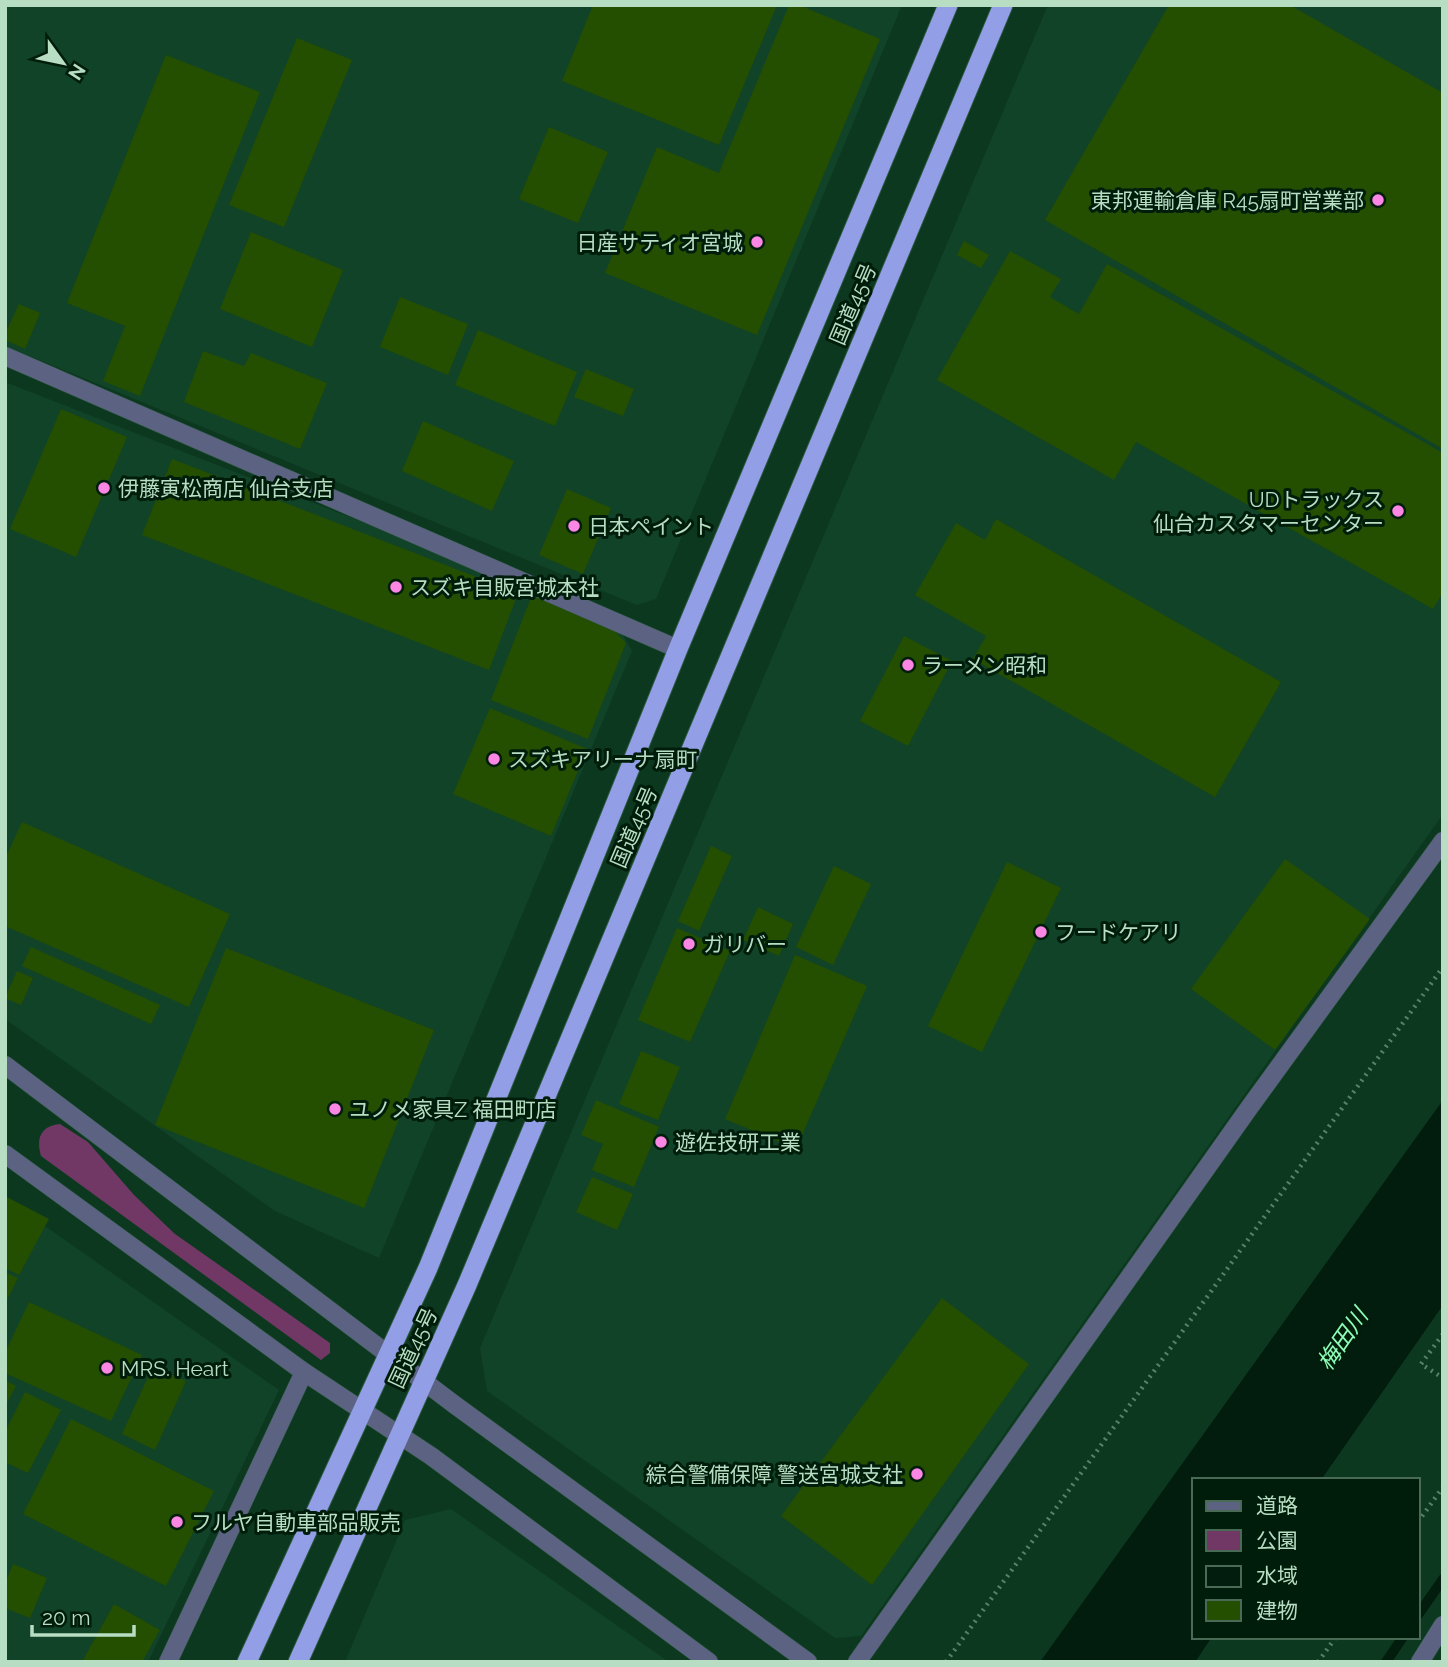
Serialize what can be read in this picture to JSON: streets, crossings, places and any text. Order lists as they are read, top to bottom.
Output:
{
  "streets": {
    "highway": ["国道45号"]
  },
  "water": ["梅田川"],
  "places": [
    "東邦運輸倉庫 R45扇町営業部",
    "日産サティオ宮城",
    "伊藤寅松商店 仙台支店",
    "UDトラックス 仙台カスタマーセンター",
    "日本ペイント",
    "スズキ自販宮城本社",
    "ラーメン昭和",
    "スズキアリーナ扇町",
    "フードケアリ",
    "ガリバー",
    "ユノメ家具Z 福田町店",
    "遊佐技研工業",
    "MRS. Heart",
    "綜合警備保障 警送宮城支社",
    "フルヤ自動車部品販売"
  ],
  "legend": [
    "道路",
    "公園",
    "水域",
    "建物"
  ],
  "scale_bar": "20 m",
  "north": "bottom right"
}
